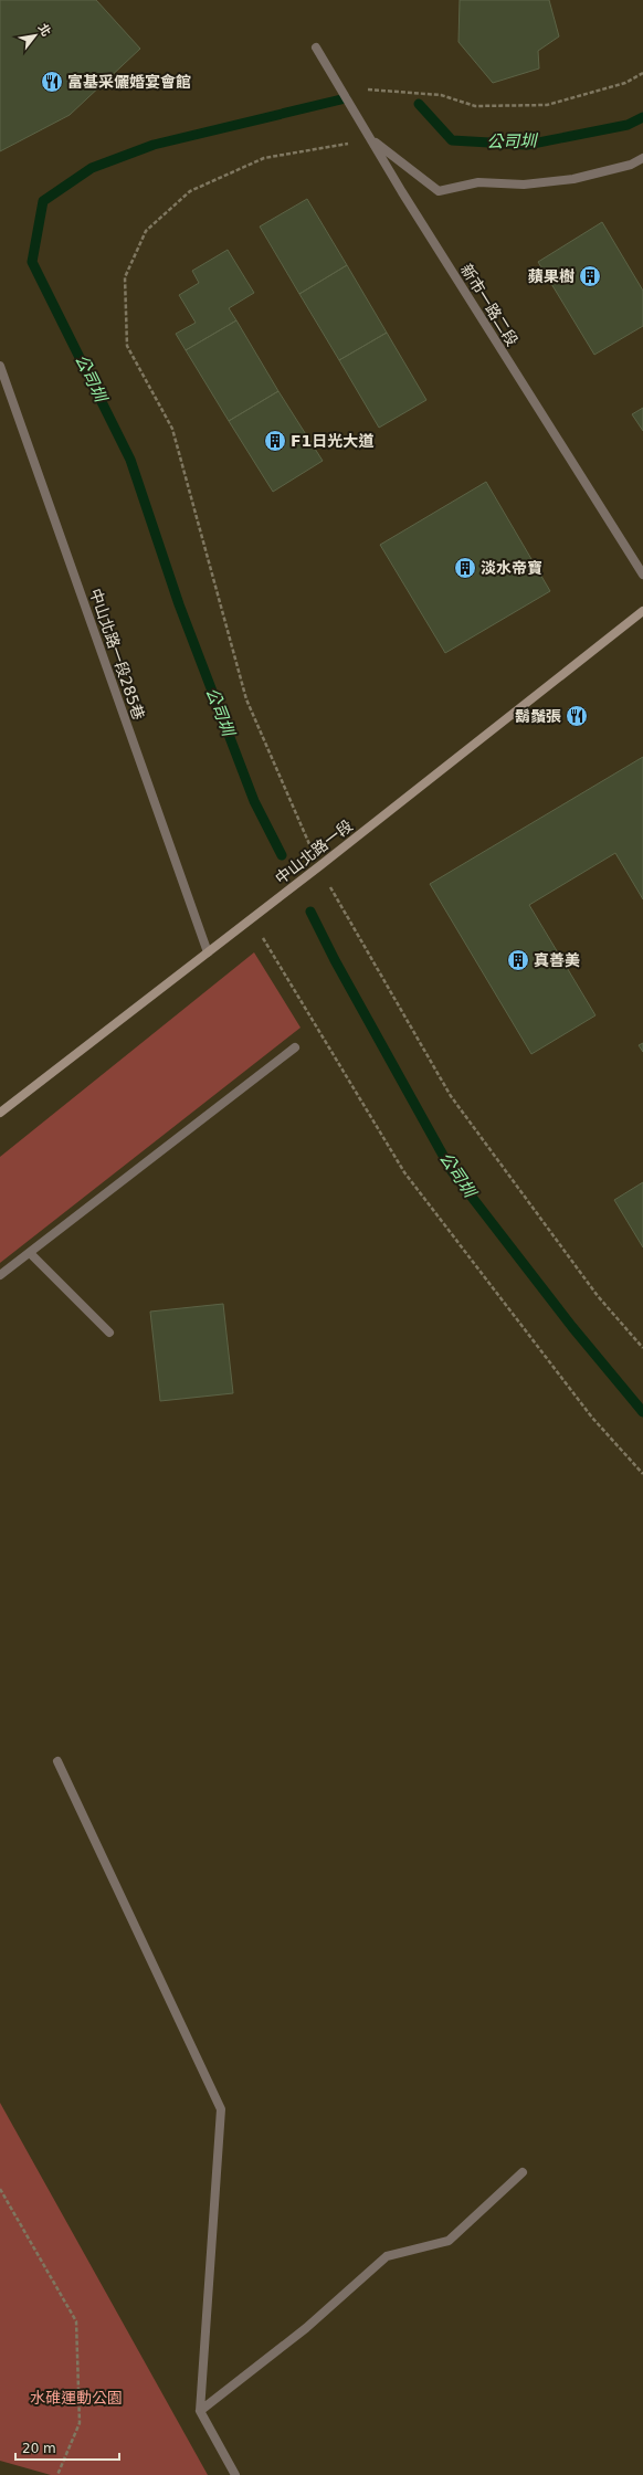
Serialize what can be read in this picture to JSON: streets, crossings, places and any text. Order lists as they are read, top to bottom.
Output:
{
  "streets": {
    "street": ["新市一路二段", "中山北路一段285巷", "中山北路一段"]
  },
  "crossings": [
    ["中山北路一段285巷", "中山北路一段"]
  ],
  "water": ["公司圳"],
  "parks": ["水碓運動公園"],
  "places": {
    "restaurant": ["富基采儷婚宴會館", "鬍鬚張"],
    "building": [
      "蘋果樹",
      "F1日光大道",
      "淡水帝寶",
      "真善美"
    ]
  },
  "scale_bar": "20 m",
  "north": "top right"
}
